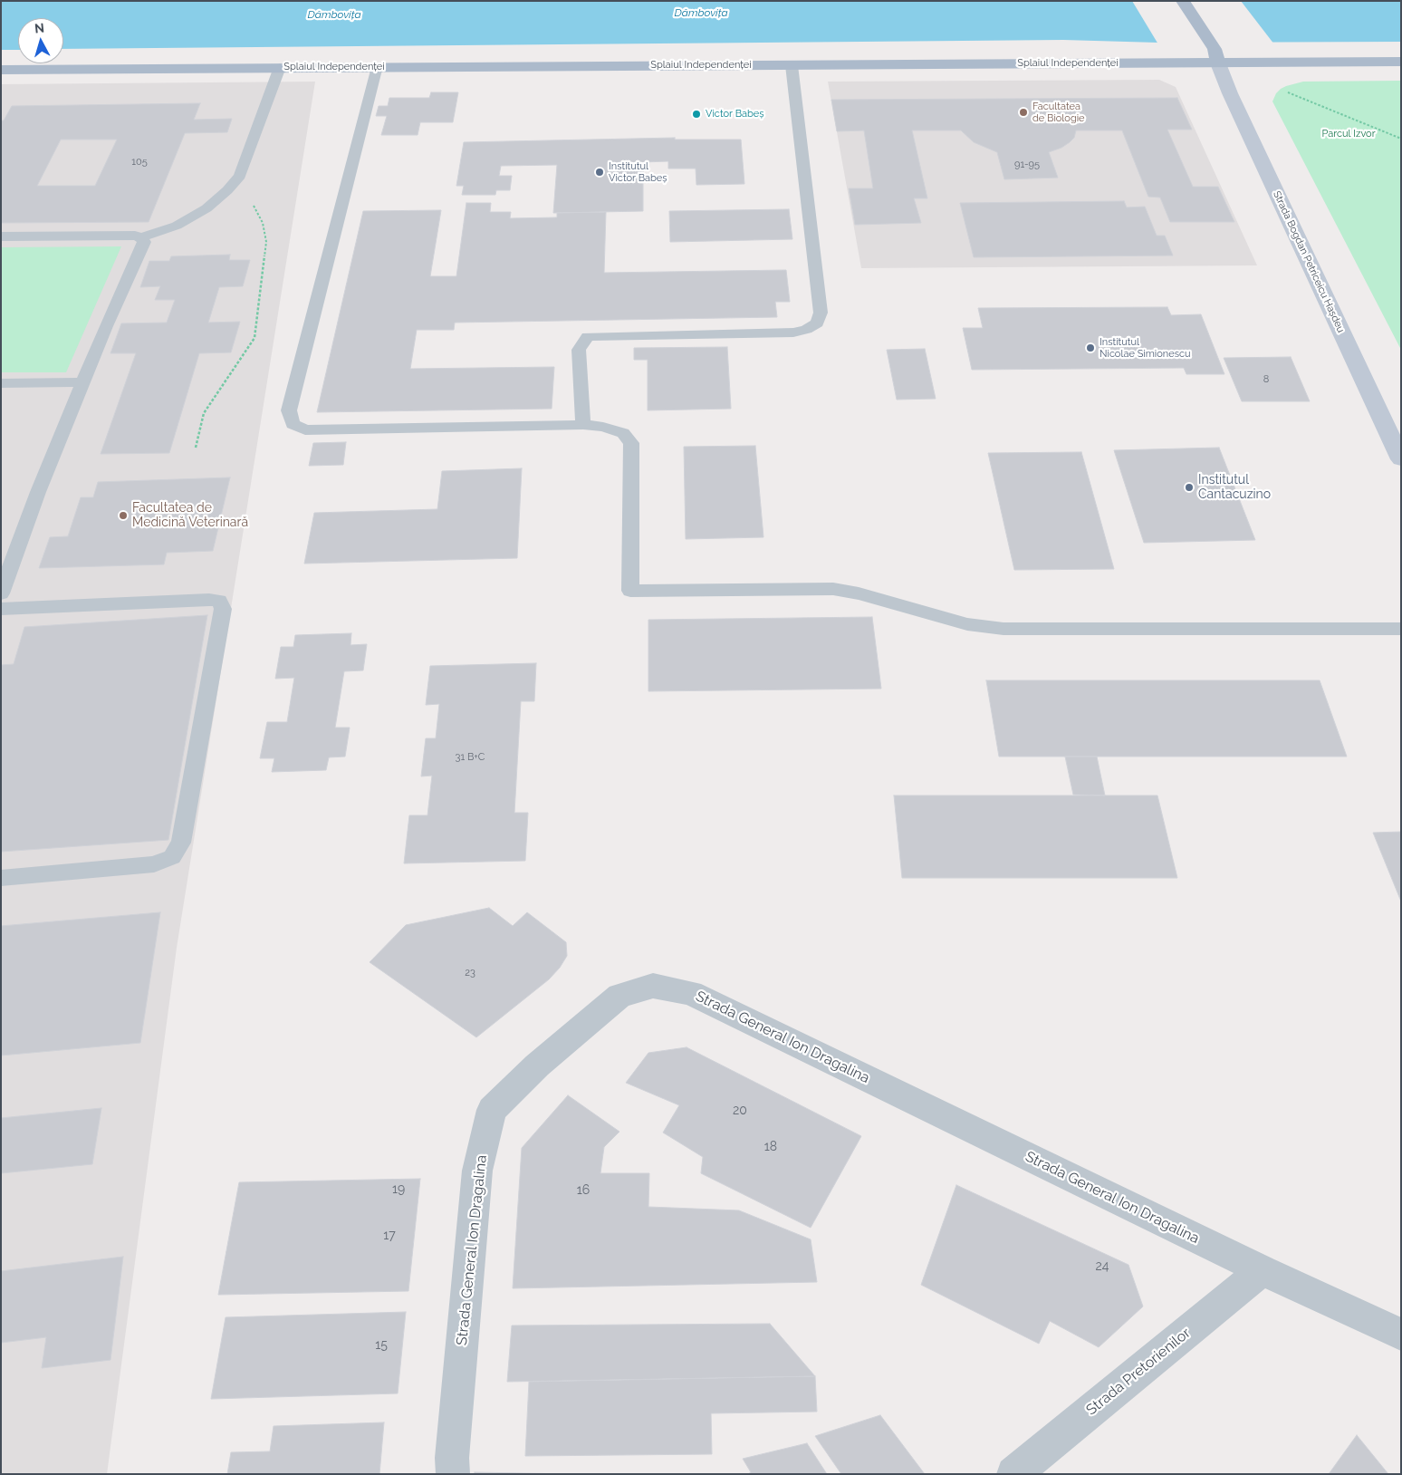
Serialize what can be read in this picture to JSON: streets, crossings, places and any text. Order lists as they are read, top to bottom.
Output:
{
  "streets": {
    "main road": ["Splaiul Independenței", "Strada Bogdan Petriceicu Hașdeu"],
    "street": ["Strada General Ion Dragalina", "Strada Pretorienilor"]
  },
  "crossings": [
    ["Splaiul Independenței", "Strada Bogdan Petriceicu Hașdeu"],
    ["Strada General Ion Dragalina", "Strada Pretorienilor"]
  ],
  "water": ["Dâmbovița"],
  "parks": ["Parcul Izvor"],
  "places": [
    "Facultatea de Biologie",
    "Victor Babeș",
    "Institutul Victor Babeș",
    "Institutul Nicolae Simionescu",
    "Institutul Cantacuzino",
    "Facultatea de Medicină Veterinară"
  ],
  "house_numbers": [
    "105",
    "91-95",
    "8",
    "31 B+C",
    "23",
    "20",
    "18",
    "19",
    "16",
    "17",
    "24",
    "15"
  ],
  "north": "top"
}
